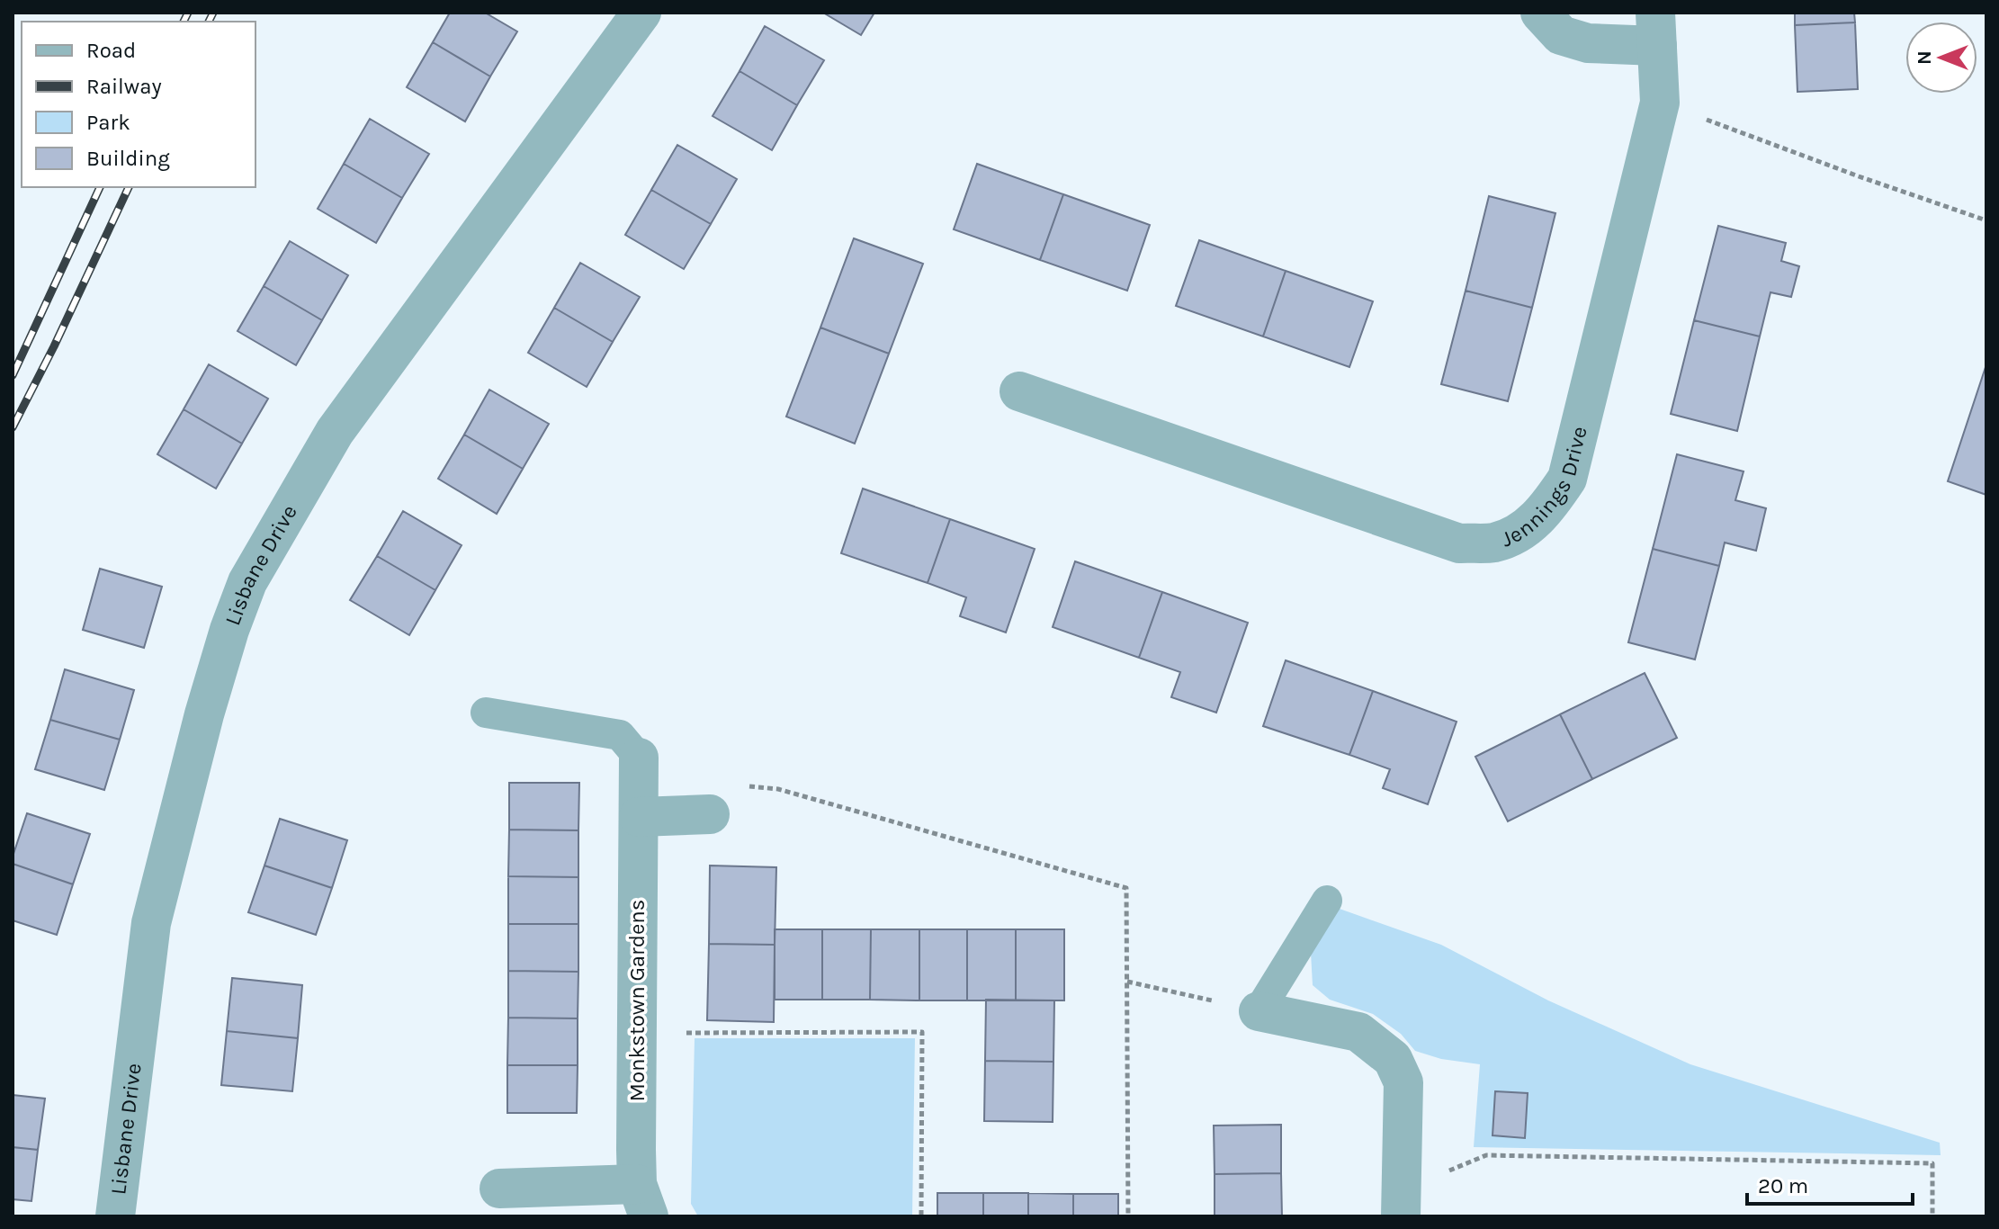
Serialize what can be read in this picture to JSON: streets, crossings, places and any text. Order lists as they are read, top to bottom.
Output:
{
  "streets": {
    "street": ["Jennings Drive", "Lisbane Drive", "Monkstown Gardens"]
  },
  "legend": [
    "Road",
    "Railway",
    "Park",
    "Building"
  ],
  "scale_bar": "20 m",
  "north": "left"
}
